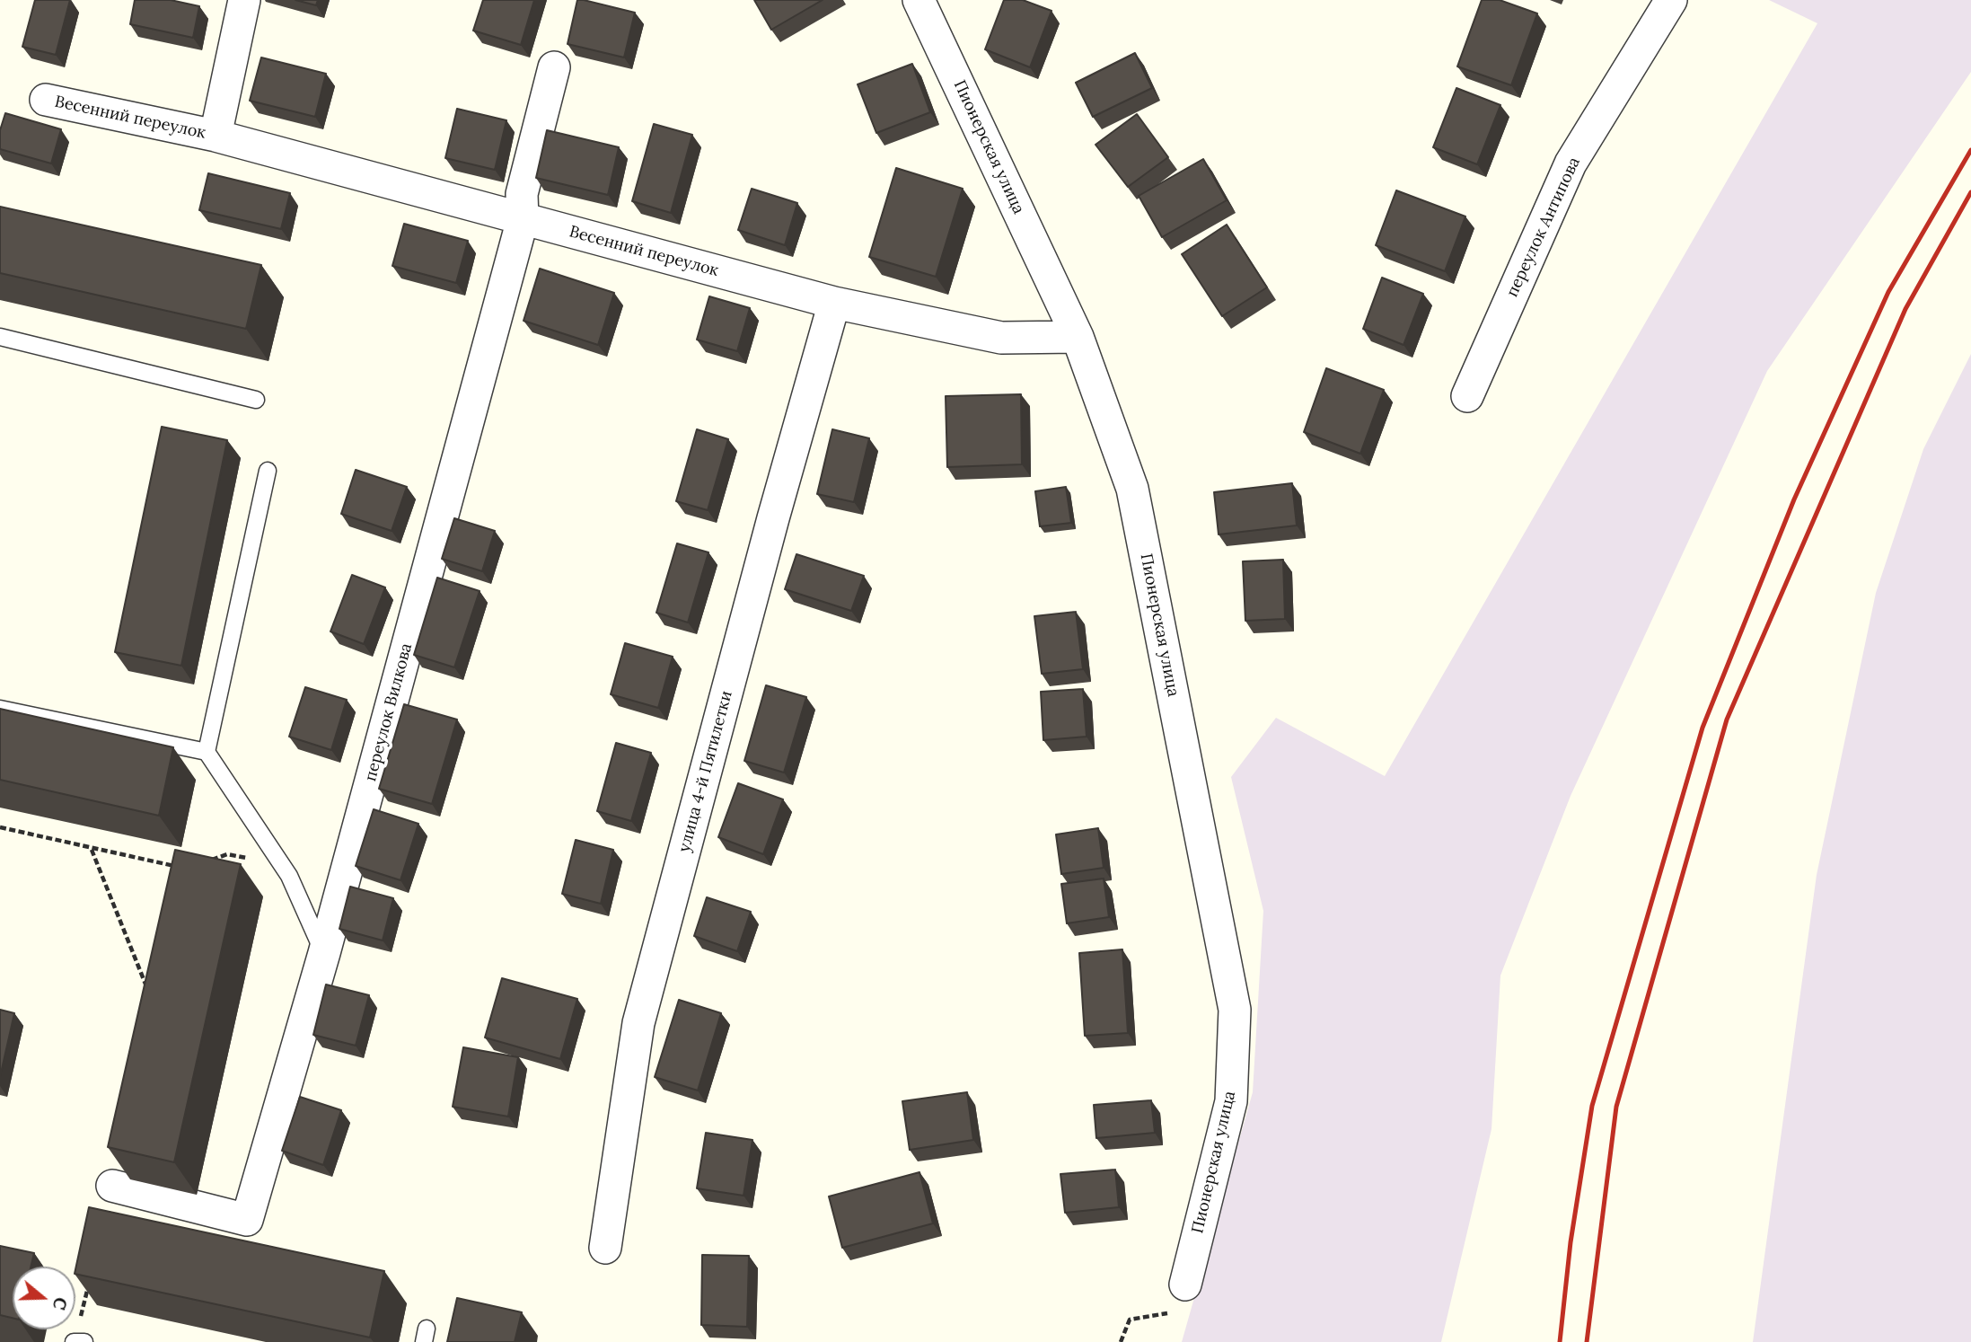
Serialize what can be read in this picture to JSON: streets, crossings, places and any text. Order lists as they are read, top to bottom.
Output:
{
  "streets": {
    "street": [
      "Весенний переулок",
      "Пионерская улица",
      "переулок Антипова",
      "переулок Вилкова",
      "улица 4-й Пятилетки"
    ]
  },
  "crossings": [
    ["Весенний переулок", "Пионерская улица"],
    ["Весенний переулок", "переулок Вилкова"],
    ["Весенний переулок", "улица 4-й Пятилетки"]
  ],
  "north": "right"
}
